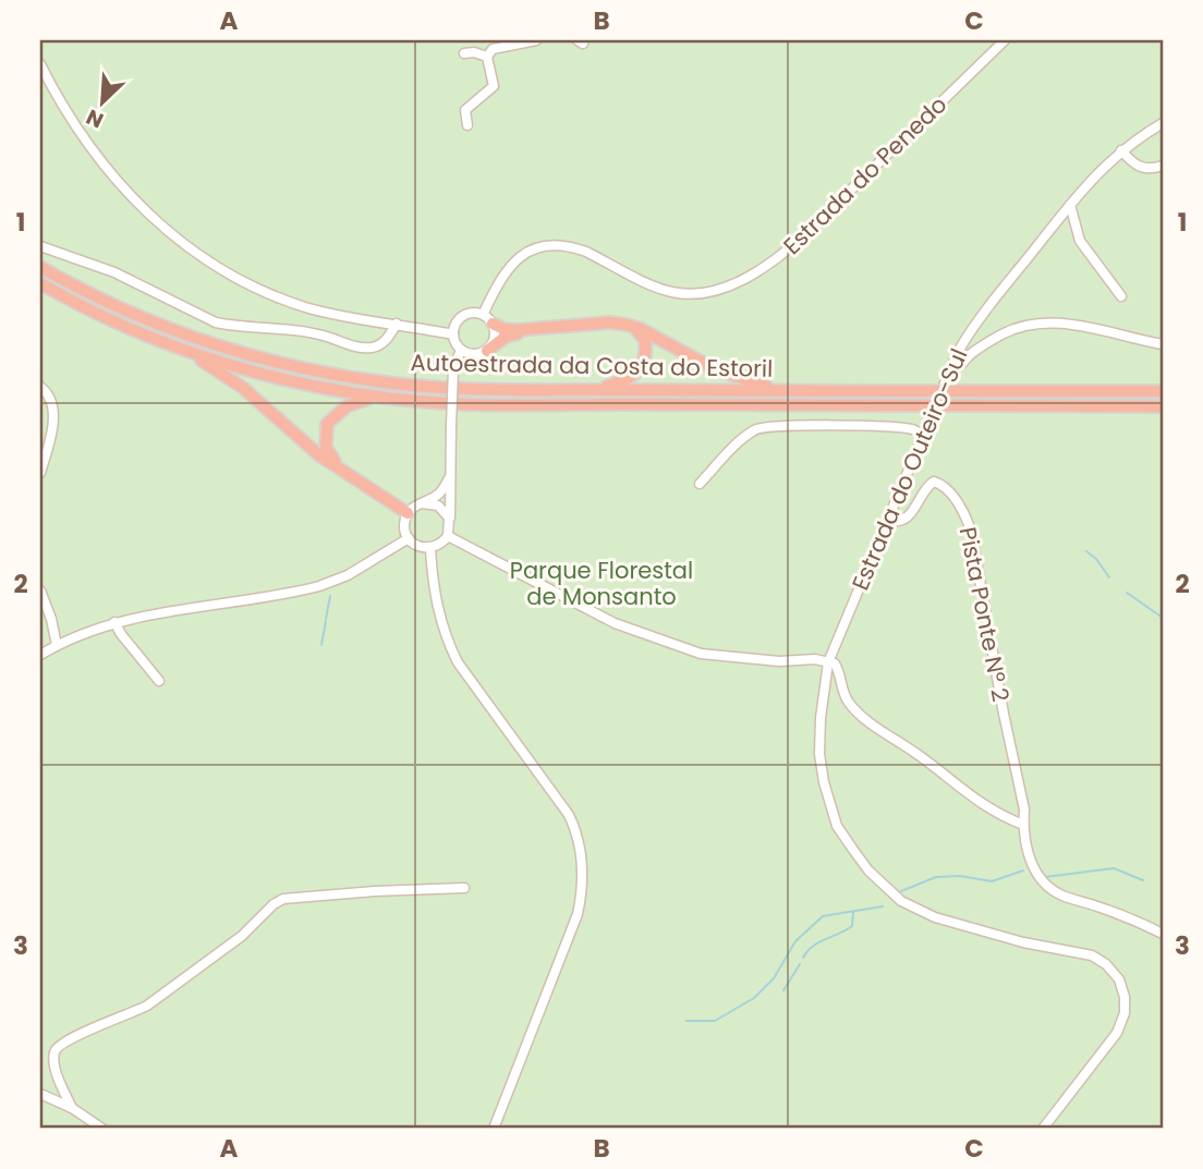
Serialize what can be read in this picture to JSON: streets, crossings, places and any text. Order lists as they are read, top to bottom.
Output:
{
  "streets": {
    "highway": ["Autoestrada da Costa do Estoril"],
    "street": ["Estrada do Penedo", "Estrada do Outeiro-Sul", "Pista Ponte Nº 2"]
  },
  "crossings": [
    ["Estrada do Outeiro-Sul", "Pista Ponte Nº 2"]
  ],
  "parks": ["Parque Florestal de Monsanto"],
  "north": "bottom left",
  "grid": {
    "columns": ["A", "B", "C"],
    "rows": ["1", "2", "3"]
  }
}
